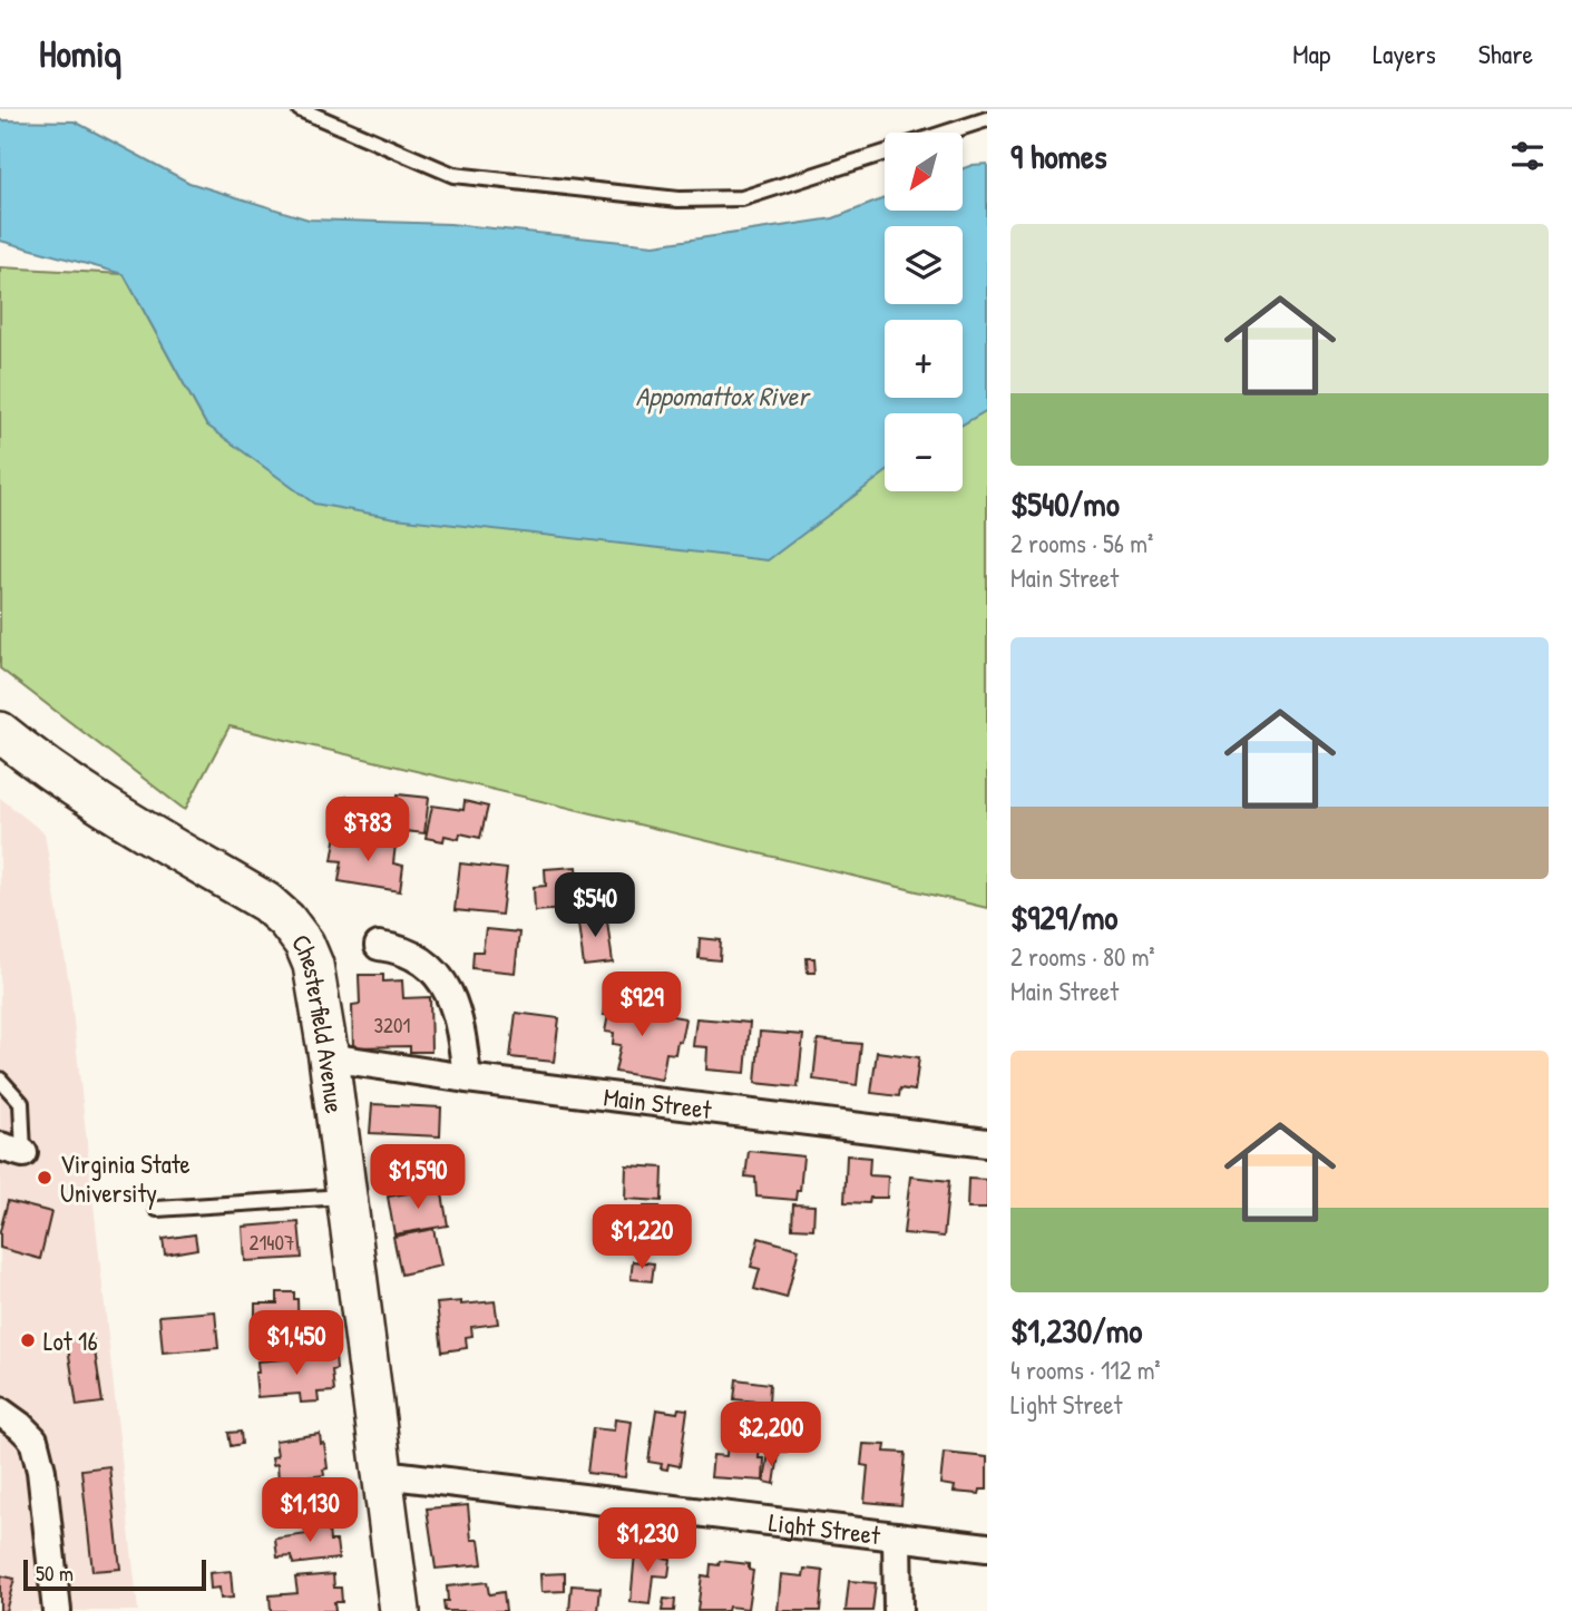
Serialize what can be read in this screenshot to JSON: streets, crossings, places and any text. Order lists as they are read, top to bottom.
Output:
{
  "streets": {
    "main road": ["Chesterfield Avenue"],
    "street": ["Main Street", "Light Street"]
  },
  "crossings": [
    ["Chesterfield Avenue", "Main Street"],
    ["Chesterfield Avenue", "Light Street"]
  ],
  "water": ["Appomattox River"],
  "places": ["Virginia State University", "Lot 16"],
  "house_numbers": ["3201", "21407"],
  "scale_bar": "50 m",
  "north": "bottom left",
  "page": {
    "header": "Homiq",
    "nav": ["Map", "Layers", "Share"],
    "heading": "9 homes",
    "map_buttons": ["+", "−"],
    "list": [
      {
        "name": "$540/mo",
        "note": "2 rooms · 56 m² · Main Street"
      },
      {
        "name": "$929/mo",
        "note": "2 rooms · 80 m² · Main Street"
      },
      {
        "name": "$1,230/mo",
        "note": "4 rooms · 112 m² · Light Street"
      }
    ],
    "price": [
      "$783",
      "$540",
      "$929",
      "$1,590",
      "$1,220",
      "$1,450",
      "$2,200",
      "$1,130",
      "$1,230"
    ],
    "scale": "50 m"
  }
}
